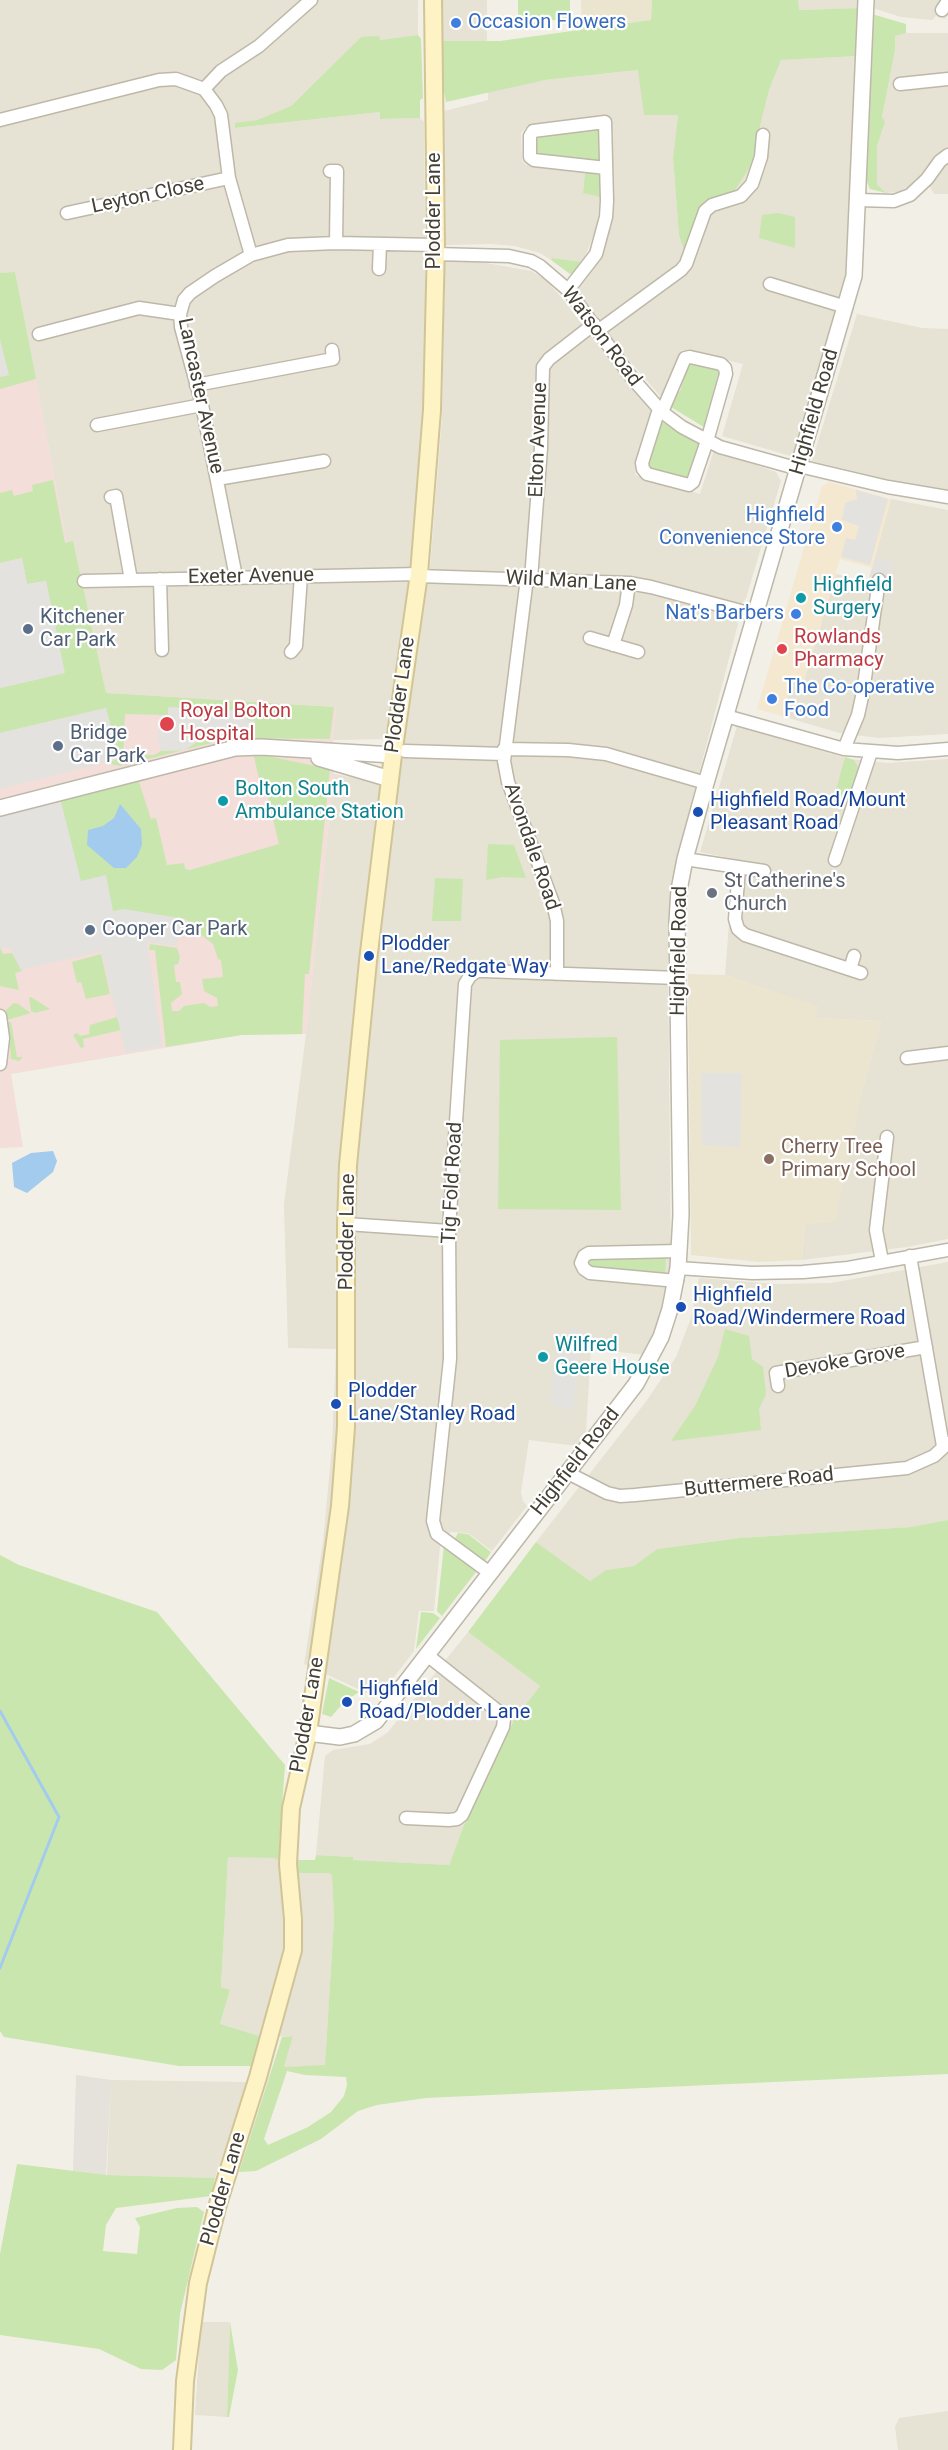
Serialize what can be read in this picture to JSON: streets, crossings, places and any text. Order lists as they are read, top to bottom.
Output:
{
  "streets": {
    "main road": ["Plodder Lane"],
    "street": [
      "Leyton Close",
      "Watson Road",
      "Lancaster Avenue",
      "Highfield Road",
      "Elton Avenue",
      "Exeter Avenue",
      "Wild Man Lane",
      "Avondale Road",
      "Tig Fold Road",
      "Devoke Grove",
      "Buttermere Road"
    ]
  },
  "crossings": [
    ["Plodder Lane", "Watson Road"],
    ["Plodder Lane", "Lancaster Avenue"],
    ["Plodder Lane", "Highfield Road"],
    ["Plodder Lane", "Exeter Avenue"],
    ["Plodder Lane", "Wild Man Lane"],
    ["Watson Road", "Lancaster Avenue"],
    ["Watson Road", "Highfield Road"],
    ["Watson Road", "Elton Avenue"],
    ["Lancaster Avenue", "Exeter Avenue"],
    ["Highfield Road", "Wild Man Lane"],
    ["Highfield Road", "Tig Fold Road"],
    ["Highfield Road", "Buttermere Road"],
    ["Elton Avenue", "Wild Man Lane"],
    ["Elton Avenue", "Avondale Road"],
    ["Exeter Avenue", "Wild Man Lane"],
    ["Wild Man Lane", "Avondale Road"],
    ["Avondale Road", "Tig Fold Road"]
  ],
  "places": [
    "Occasion Flowers",
    "Highfield Convenience Store",
    "Highfield Surgery",
    "Nat's Barbers",
    "Kitchener Car Park",
    "Rowlands Pharmacy",
    "The Co-operative Food",
    "Royal Bolton Hospital",
    "Bridge Car Park",
    "Bolton South Ambulance Station",
    "Highfield Road/Mount Pleasant Road",
    "St Catherine's Church",
    "Cooper Car Park",
    "Plodder Lane/Redgate Way",
    "Cherry Tree Primary School",
    "Highfield Road/Windermere Road",
    "Wilfred Geere House",
    "Plodder Lane/Stanley Road",
    "Highfield Road/Plodder Lane"
  ]
}
